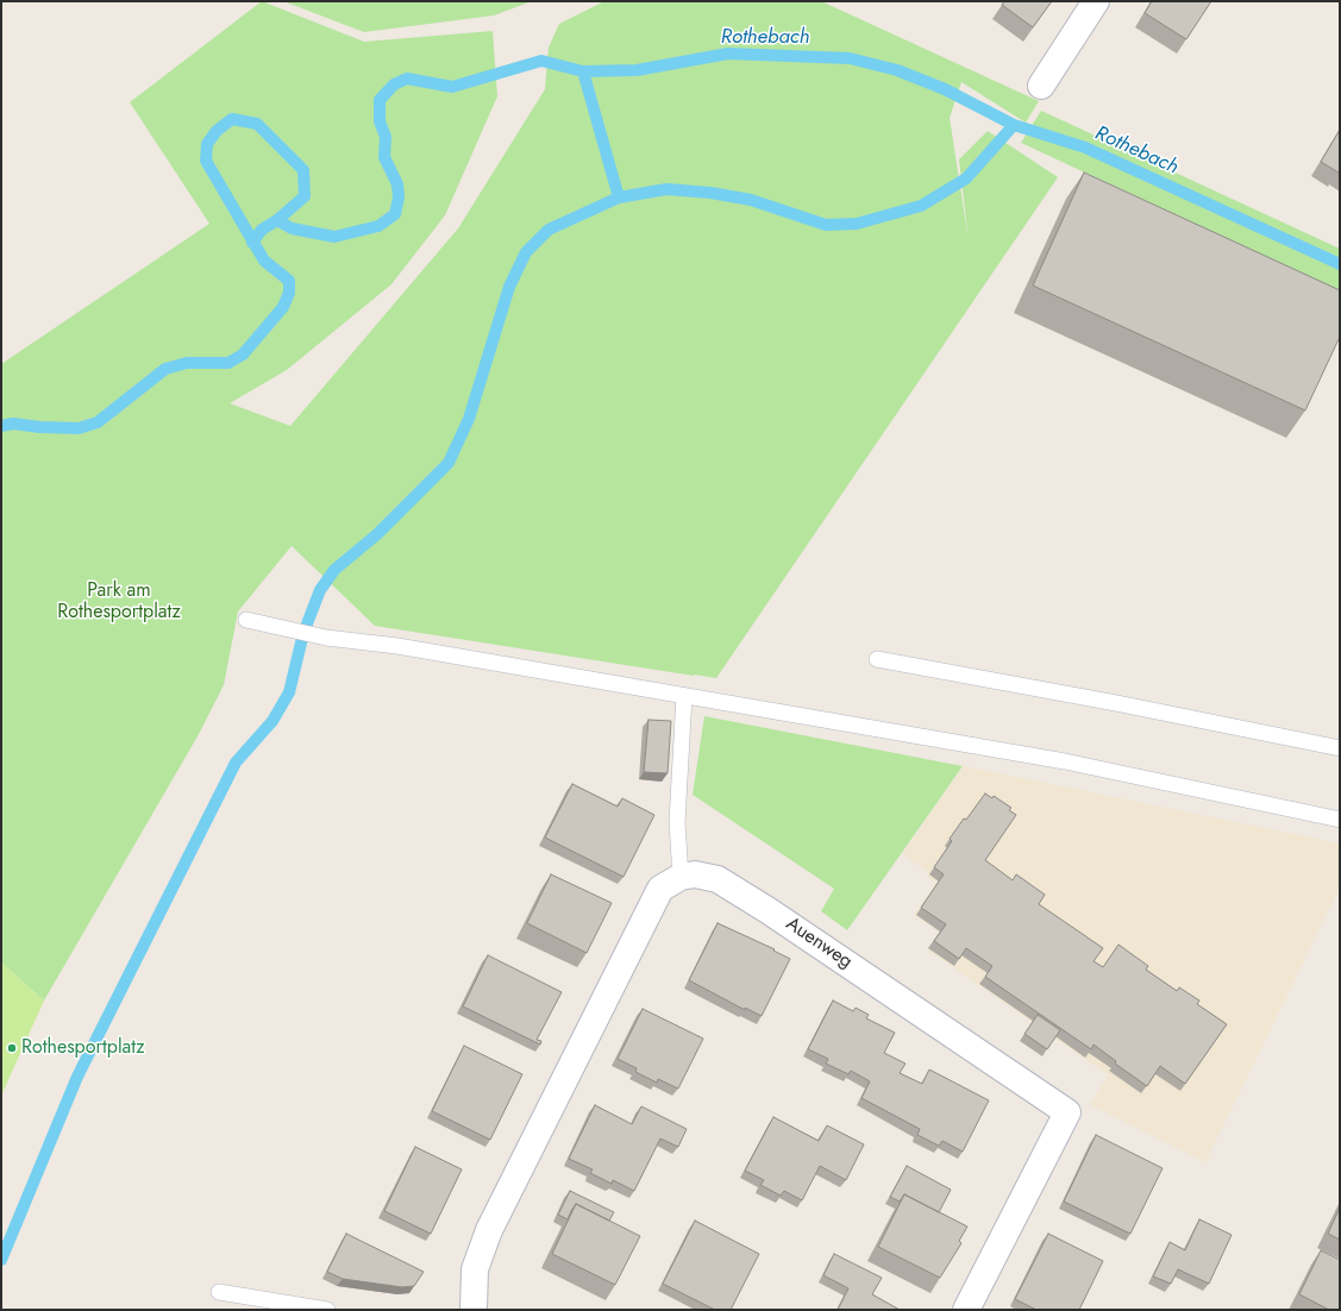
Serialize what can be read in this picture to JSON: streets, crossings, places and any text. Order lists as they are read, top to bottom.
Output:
{
  "streets": {
    "street": ["Auenweg"]
  },
  "water": ["Rothebach"],
  "parks": ["Park am Rothesportplatz"],
  "places": ["Rothesportplatz"]
}
